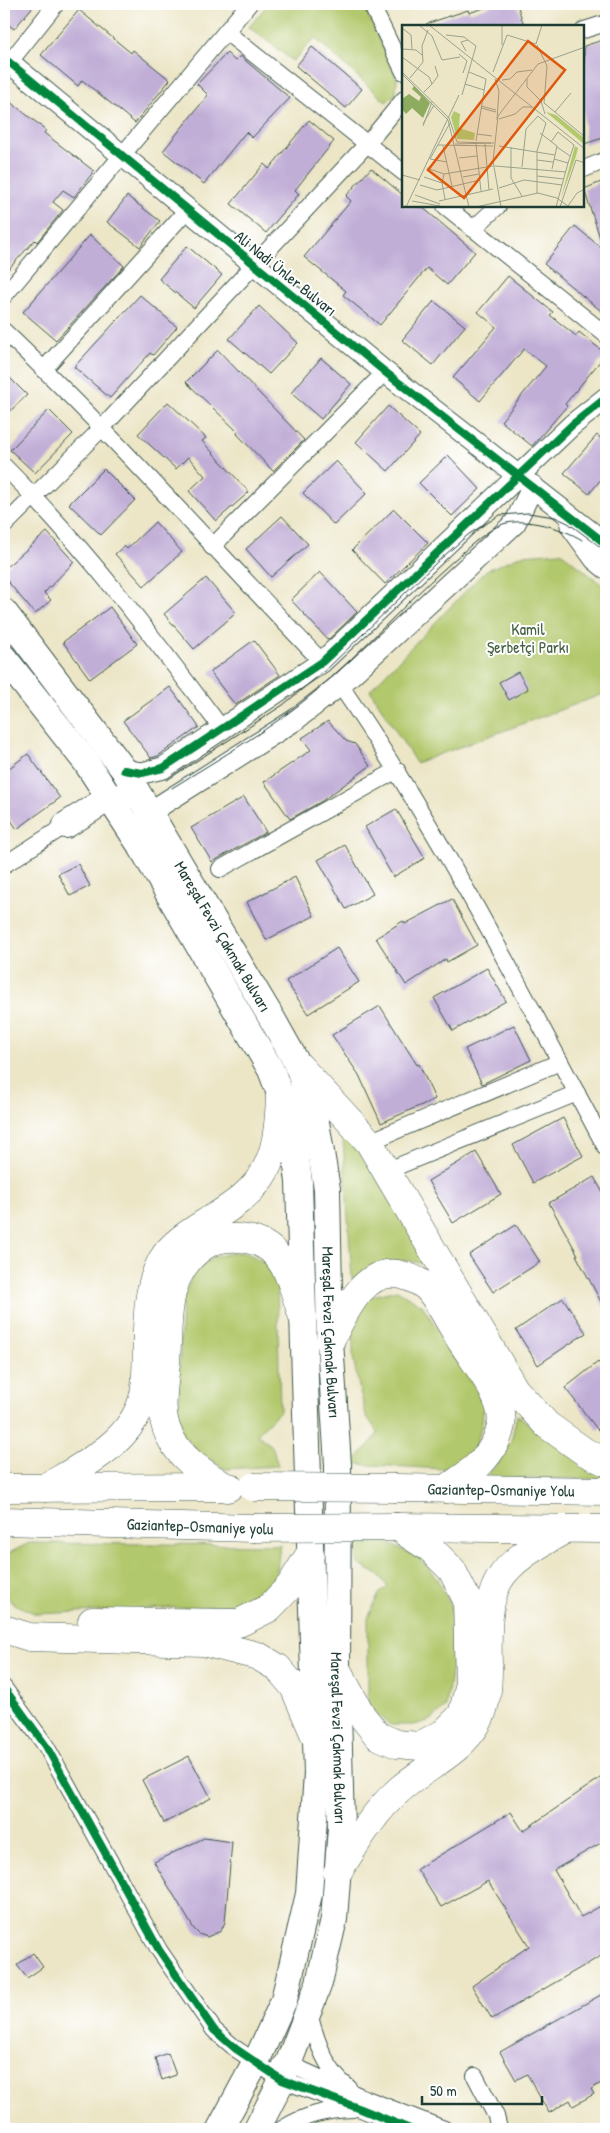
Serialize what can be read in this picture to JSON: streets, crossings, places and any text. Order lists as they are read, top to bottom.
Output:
{
  "streets": {
    "highway": ["Gaziantep-Osmaniye Yolu", "Gaziantep-Osmaniye yolu"],
    "main road": ["Mareşal Fevzi Çakmak Bulvarı"],
    "street": ["Ali Nadi Ünler Bulvarı"]
  },
  "parks": ["Kamil Şerbetçi Parkı"],
  "scale_bar": "50 m"
}
